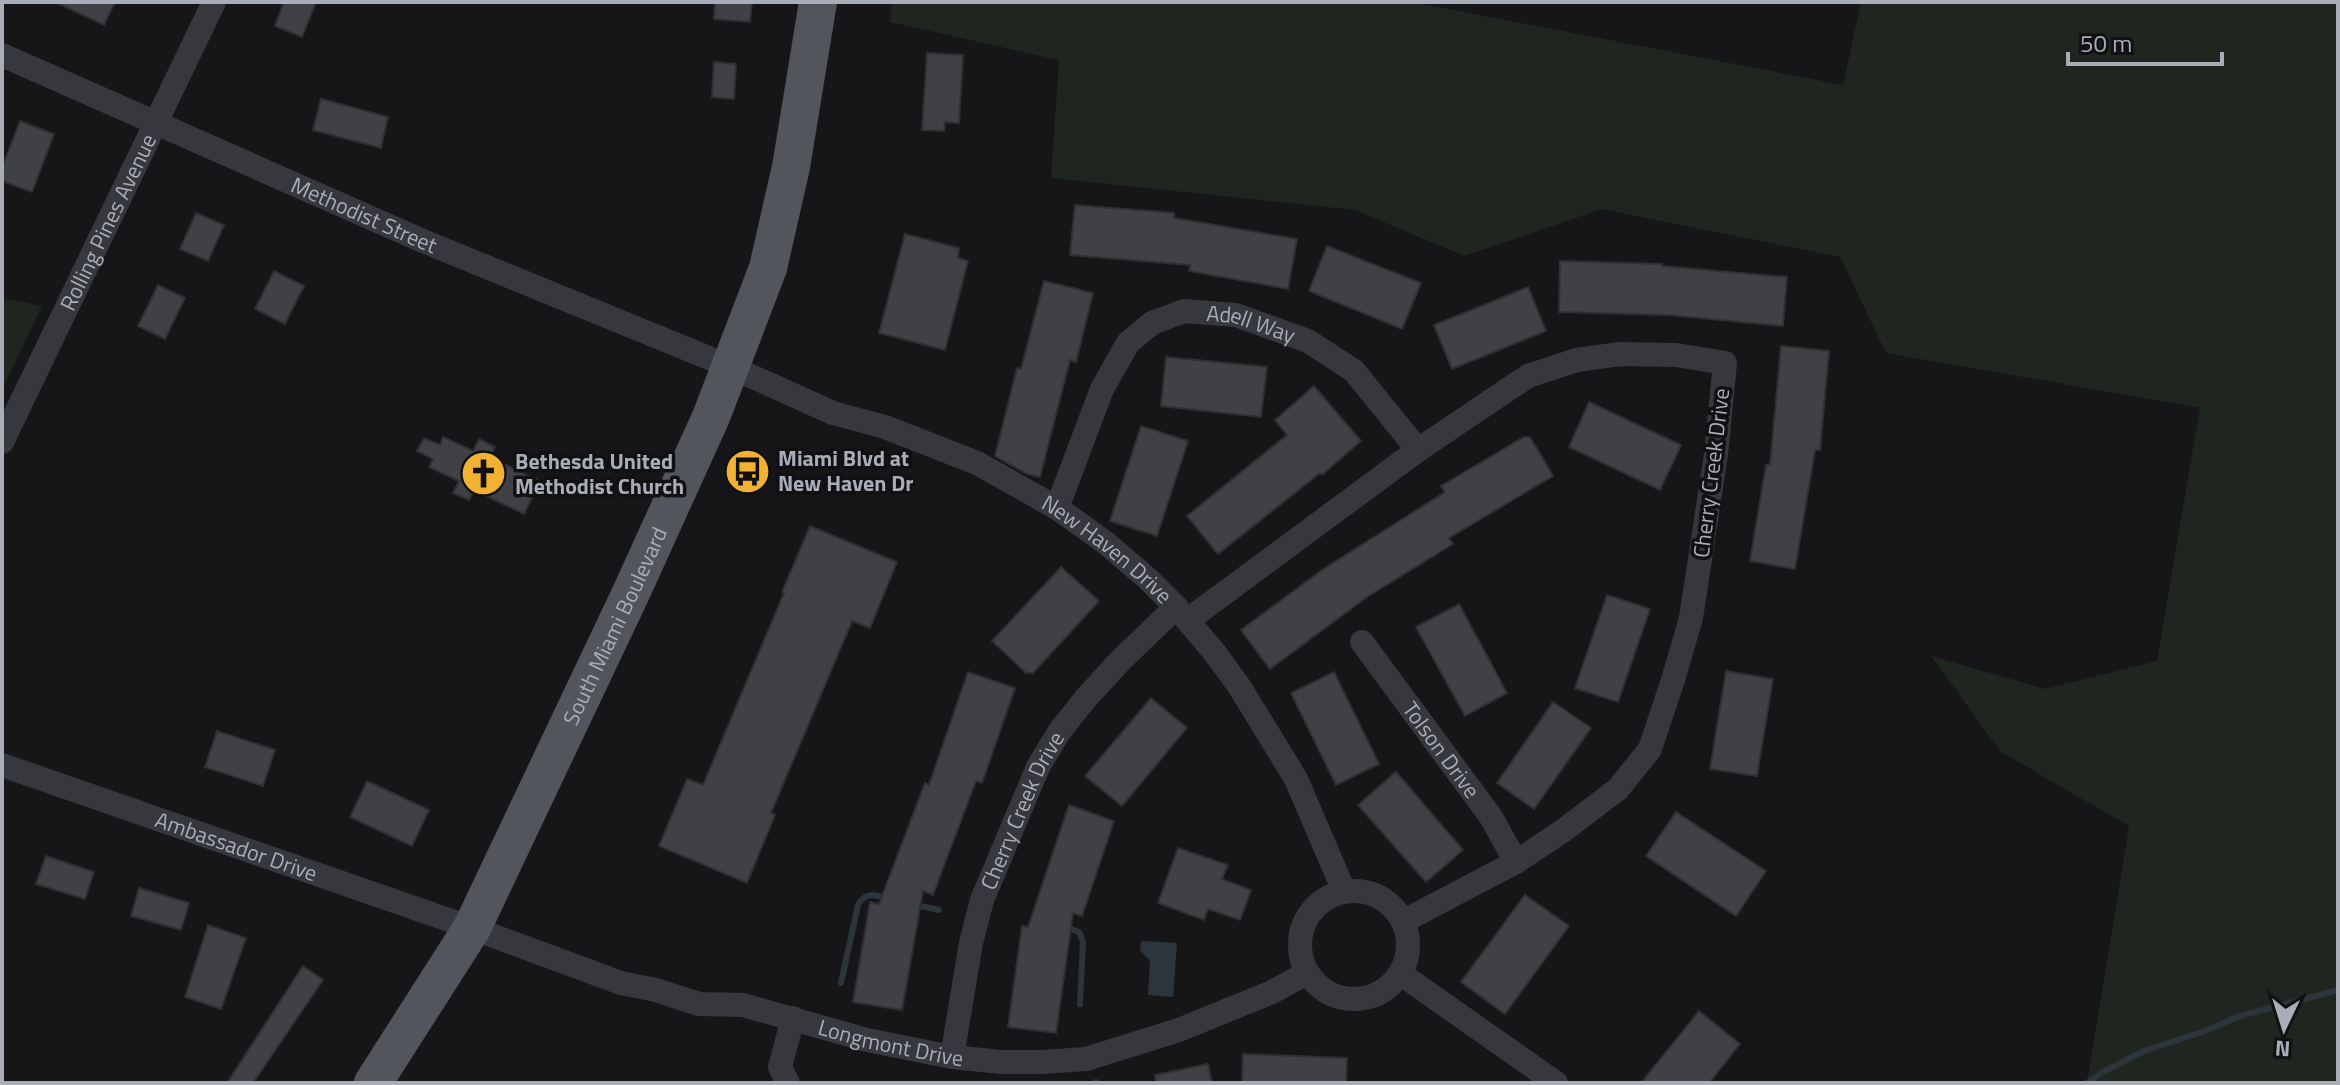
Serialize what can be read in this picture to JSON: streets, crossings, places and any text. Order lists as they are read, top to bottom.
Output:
{
  "streets": {
    "main road": ["South Miami Boulevard"],
    "street": [
      "Methodist Street",
      "Rolling Pines Avenue",
      "Adell Way",
      "Cherry Creek Drive",
      "New Haven Drive",
      "Tolson Drive",
      "Ambassador Drive",
      "Longmont Drive"
    ]
  },
  "crossings": [
    ["Methodist Street", "Rolling Pines Avenue"],
    ["Methodist Street", "New Haven Drive"],
    ["Methodist Street", "South Miami Boulevard"],
    ["Adell Way", "Cherry Creek Drive"],
    ["Adell Way", "New Haven Drive"],
    ["Cherry Creek Drive", "New Haven Drive"],
    ["Cherry Creek Drive", "Tolson Drive"],
    ["Cherry Creek Drive", "Longmont Drive"],
    ["New Haven Drive", "South Miami Boulevard"],
    ["New Haven Drive", "Longmont Drive"],
    ["South Miami Boulevard", "Ambassador Drive"],
    ["South Miami Boulevard", "Longmont Drive"],
    ["Ambassador Drive", "Longmont Drive"]
  ],
  "places": {
    "bus stop": ["Miami Blvd at New Haven Dr"],
    "church": ["Bethesda United Methodist Church"]
  },
  "scale_bar": "50 m",
  "north": "bottom"
}
